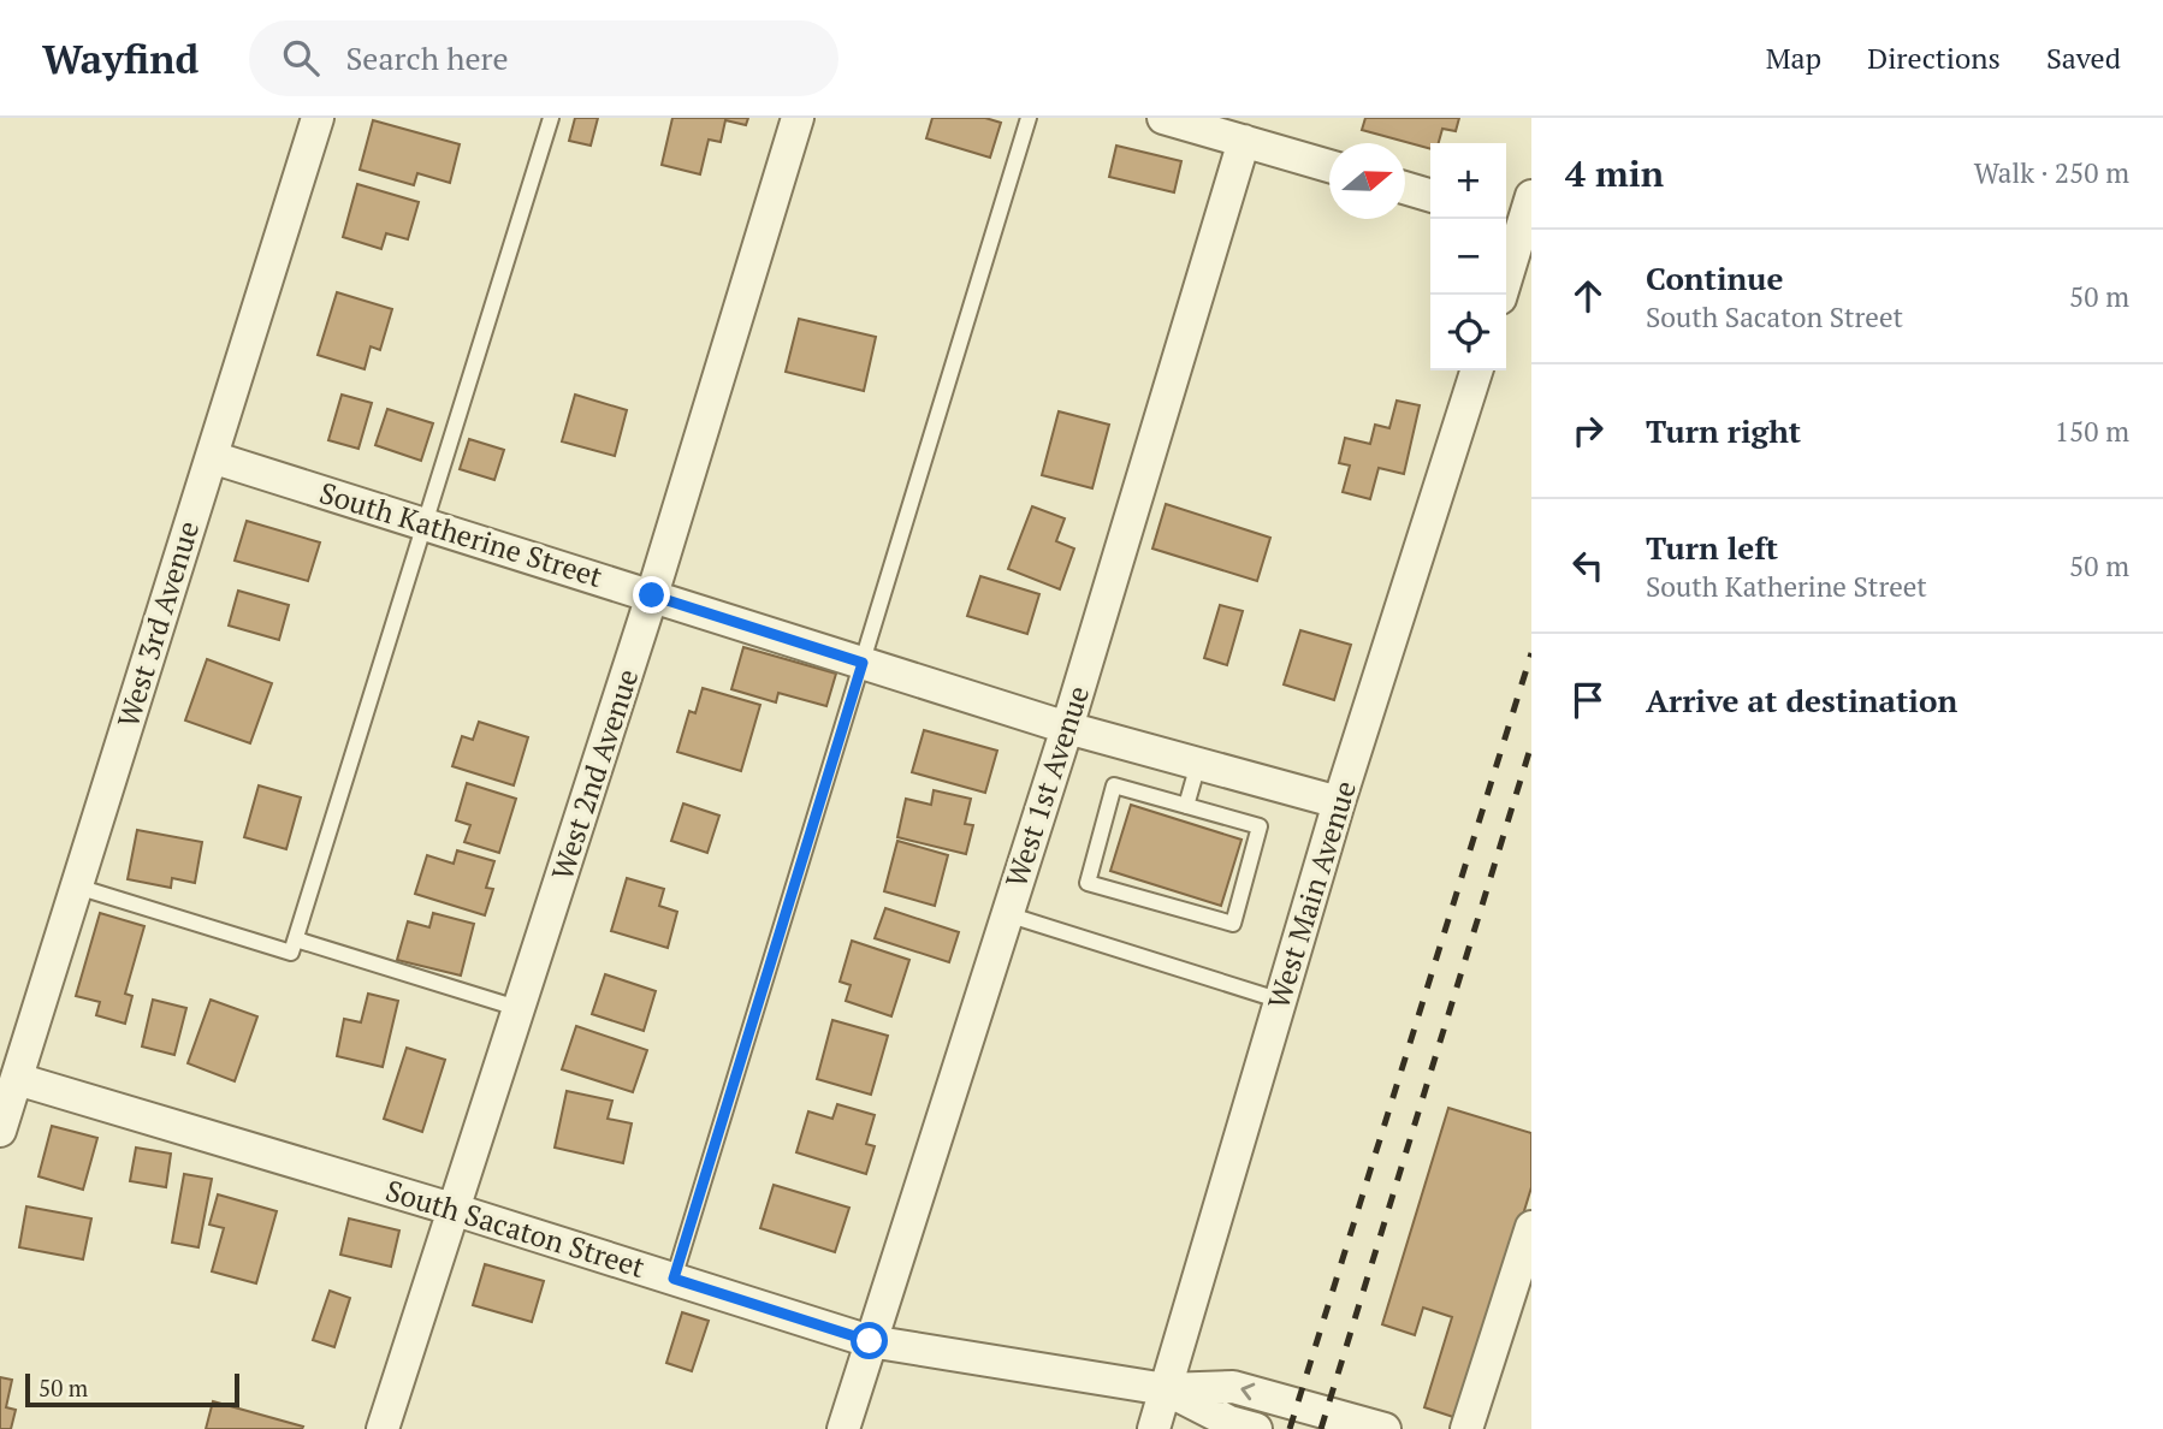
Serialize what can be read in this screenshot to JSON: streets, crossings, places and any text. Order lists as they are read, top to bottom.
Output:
{
  "streets": {
    "street": [
      "South Katherine Street",
      "West 3rd Avenue",
      "West 2nd Avenue",
      "West 1st Avenue",
      "West Main Avenue",
      "South Sacaton Street"
    ]
  },
  "crossings": [
    ["South Katherine Street", "West 3rd Avenue"],
    ["South Katherine Street", "West 2nd Avenue"],
    ["South Katherine Street", "West 1st Avenue"],
    ["South Katherine Street", "West Main Avenue"],
    ["West 3rd Avenue", "South Sacaton Street"],
    ["West 2nd Avenue", "South Sacaton Street"],
    ["West 1st Avenue", "South Sacaton Street"],
    ["West Main Avenue", "South Sacaton Street"]
  ],
  "scale_bar": "50 m",
  "north": "right",
  "page": {
    "header": "Wayfind",
    "search": "Search here",
    "nav": ["Map", "Directions", "Saved"],
    "heading": ["4 min", "Walk · 250 m"],
    "map_buttons": ["+", "−"],
    "list": [
      ["Continue", "South Sacaton Street", "50 m"],
      ["Turn right", "150 m"],
      ["Turn left", "South Katherine Street", "50 m"],
      "Arrive at destination"
    ],
    "scale": "50 m"
  }
}
